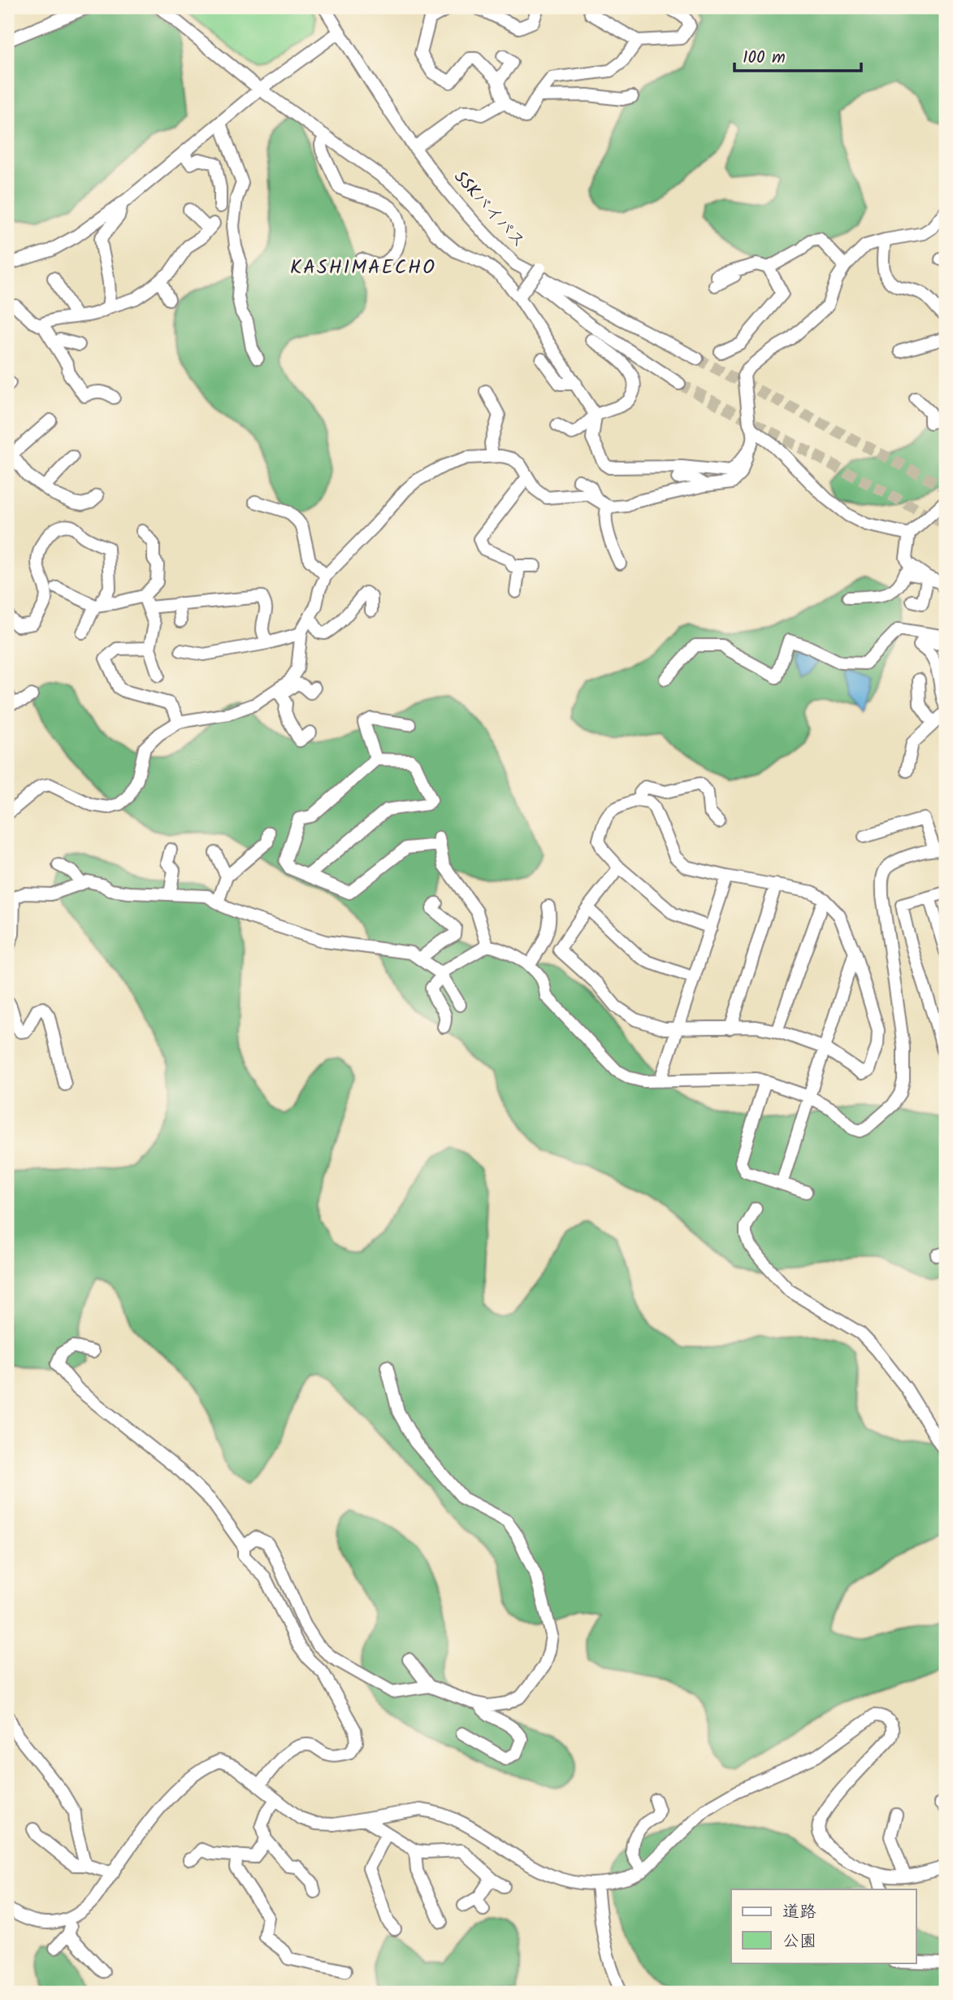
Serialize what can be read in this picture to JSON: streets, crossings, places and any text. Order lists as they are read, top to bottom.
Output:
{
  "streets": {
    "street": ["SSKバイパス"]
  },
  "districts": ["KASHIMAECHO"],
  "legend": ["道路", "公園"],
  "scale_bar": "100 m"
}
